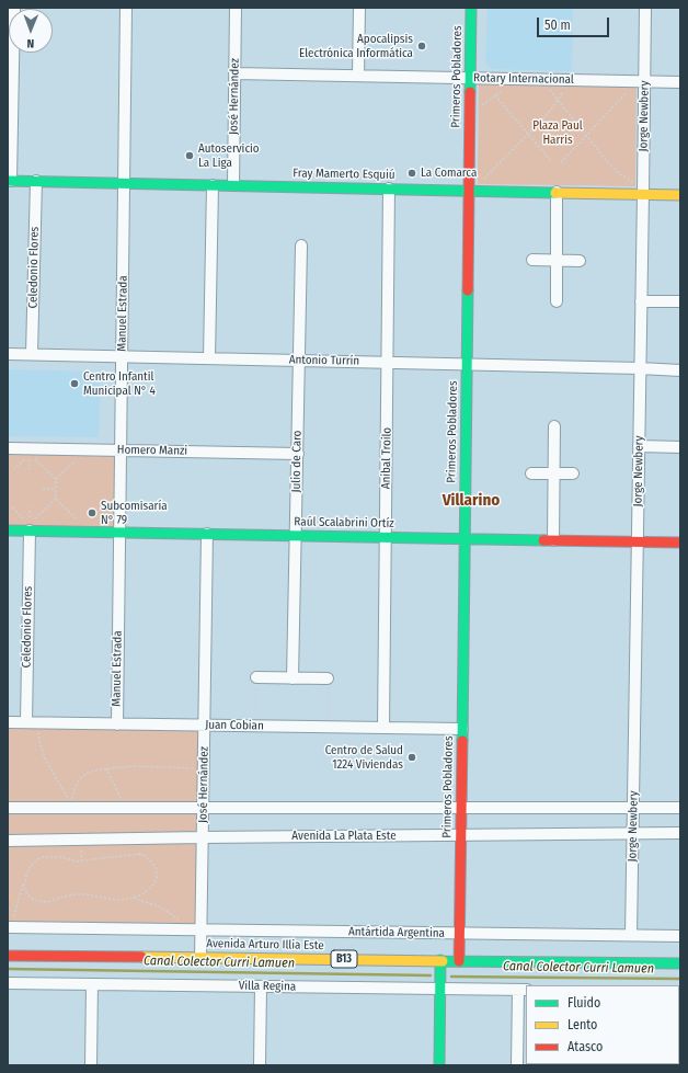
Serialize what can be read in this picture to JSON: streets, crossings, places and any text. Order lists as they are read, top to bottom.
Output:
{
  "streets": {
    "street": [
      "Primeros Pobladores",
      "Rotary Internacional",
      "José Hernández",
      "Jorge Newbery",
      "Fray Mamerto Esquiú",
      "Celedonio Flores",
      "Manuel Estrada",
      "Antonio Turrín",
      "Homero Manzi",
      "Anibal Troilo",
      "Julio de Caro",
      "Raúl Scalabrini Ortíz",
      "Juan Cobian",
      "Avenida La Plata Este",
      "Antártida Argentina",
      "Avenida Arturo Illia Este",
      "B13",
      "Villa Regina"
    ]
  },
  "crossings": [
    ["Primeros Pobladores", "Rotary Internacional"],
    ["Primeros Pobladores", "Fray Mamerto Esquiú"],
    ["Primeros Pobladores", "Antonio Turrín"],
    ["Primeros Pobladores", "Raúl Scalabrini Ortíz"],
    ["Primeros Pobladores", "Juan Cobian"],
    ["Primeros Pobladores", "Avenida La Plata Este"],
    ["Primeros Pobladores", "Antártida Argentina"],
    ["Primeros Pobladores", "Avenida Arturo Illia Este"],
    ["Rotary Internacional", "José Hernández"],
    ["Rotary Internacional", "Jorge Newbery"],
    ["José Hernández", "Fray Mamerto Esquiú"],
    ["José Hernández", "Raúl Scalabrini Ortíz"],
    ["José Hernández", "Juan Cobian"],
    ["José Hernández", "Avenida La Plata Este"],
    ["José Hernández", "Antártida Argentina"],
    ["José Hernández", "Avenida Arturo Illia Este"],
    ["Jorge Newbery", "Fray Mamerto Esquiú"],
    ["Jorge Newbery", "Antonio Turrín"],
    ["Jorge Newbery", "Raúl Scalabrini Ortíz"],
    ["Jorge Newbery", "Avenida La Plata Este"],
    ["Jorge Newbery", "Antártida Argentina"],
    ["Fray Mamerto Esquiú", "Celedonio Flores"],
    ["Fray Mamerto Esquiú", "Manuel Estrada"],
    ["Fray Mamerto Esquiú", "Anibal Troilo"],
    ["Celedonio Flores", "Antonio Turrín"],
    ["Celedonio Flores", "Raúl Scalabrini Ortíz"],
    ["Celedonio Flores", "Juan Cobian"],
    ["Manuel Estrada", "Antonio Turrín"],
    ["Manuel Estrada", "Homero Manzi"],
    ["Manuel Estrada", "Raúl Scalabrini Ortíz"],
    ["Manuel Estrada", "Juan Cobian"],
    ["Antonio Turrín", "Anibal Troilo"],
    ["Antonio Turrín", "Julio de Caro"],
    ["Homero Manzi", "Julio de Caro"],
    ["Anibal Troilo", "Raúl Scalabrini Ortíz"],
    ["Anibal Troilo", "Juan Cobian"],
    ["Julio de Caro", "Raúl Scalabrini Ortíz"]
  ],
  "districts": ["Villarino"],
  "water": ["Canal Colector Curri Lamuen"],
  "parks": ["Plaza Paul Harris"],
  "places": [
    "Apocalipsis Electrónica Informática",
    "Autoservicio La Liga",
    "La Comarca",
    "Centro Infantil Municipal N° 4",
    "Subcomisaría N° 79",
    "Centro de Salud 1224 Viviendas"
  ],
  "legend": ["Fluido", "Lento", "Atasco"],
  "scale_bar": "50 m",
  "north": "bottom"
}
